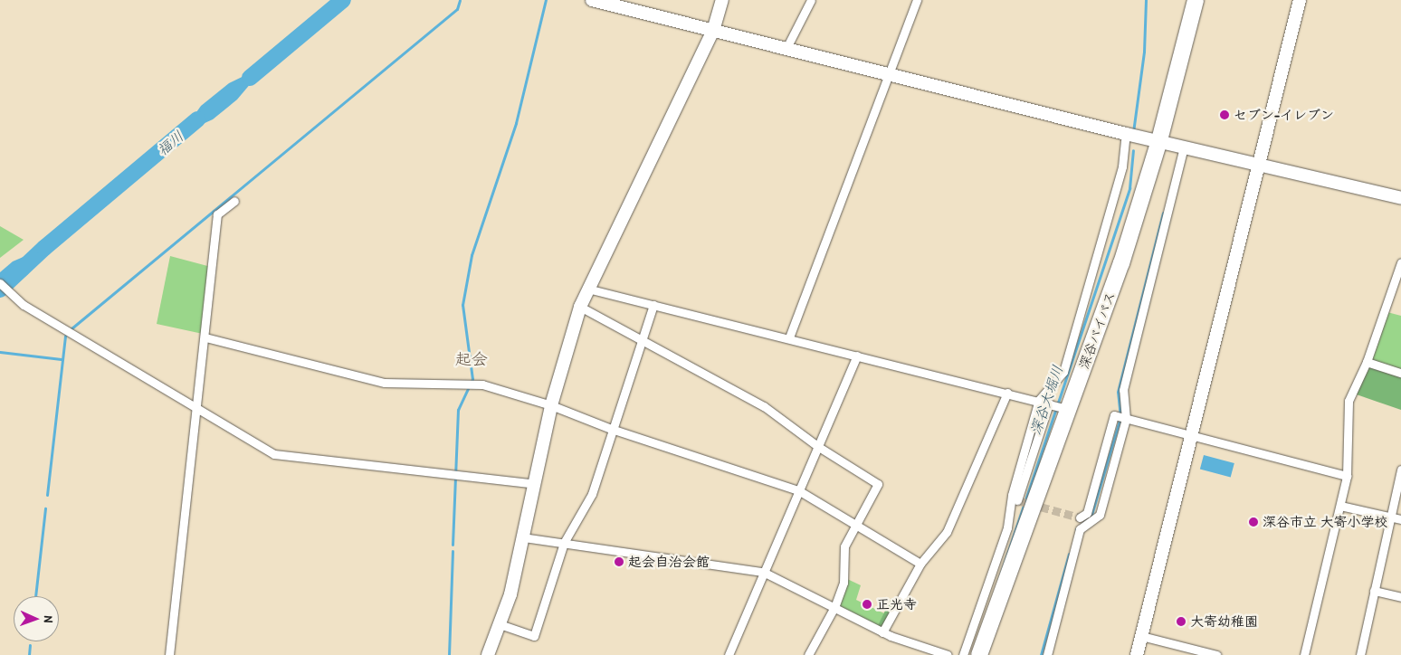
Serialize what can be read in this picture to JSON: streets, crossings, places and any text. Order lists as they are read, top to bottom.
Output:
{
  "streets": {
    "highway": ["深谷バイパス"]
  },
  "districts": ["起会"],
  "water": ["福川", "深谷大堀川"],
  "places": [
    "セブン-イレブン",
    "深谷市立 大寄小学校",
    "起会自治会館",
    "正光寺",
    "大寄幼稚園"
  ],
  "north": "right"
}
